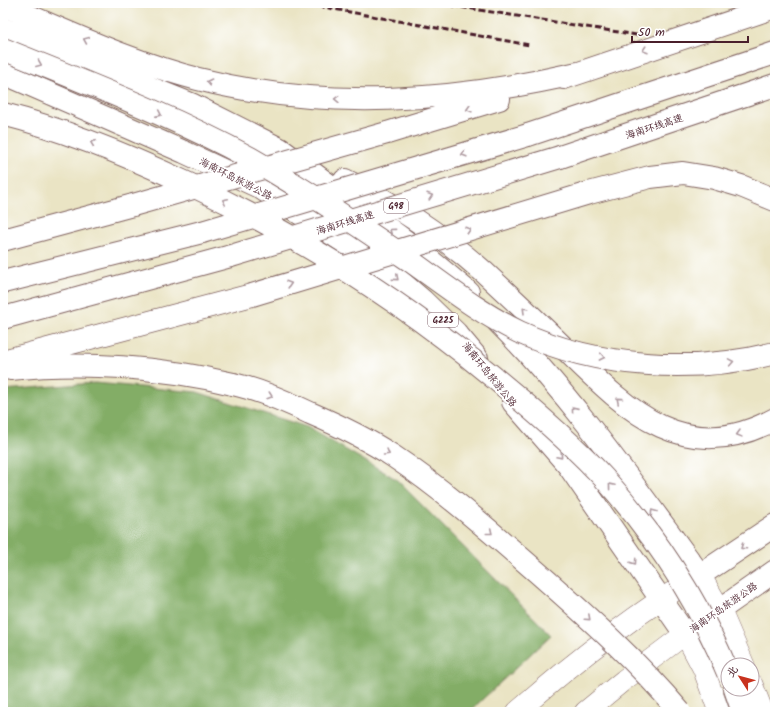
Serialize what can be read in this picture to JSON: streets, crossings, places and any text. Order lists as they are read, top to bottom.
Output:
{
  "streets": {
    "highway": [
      "海南环线高速",
      "海南环岛旅游公路",
      "G98",
      "G225"
    ]
  },
  "scale_bar": "50 m",
  "north": "top left"
}
